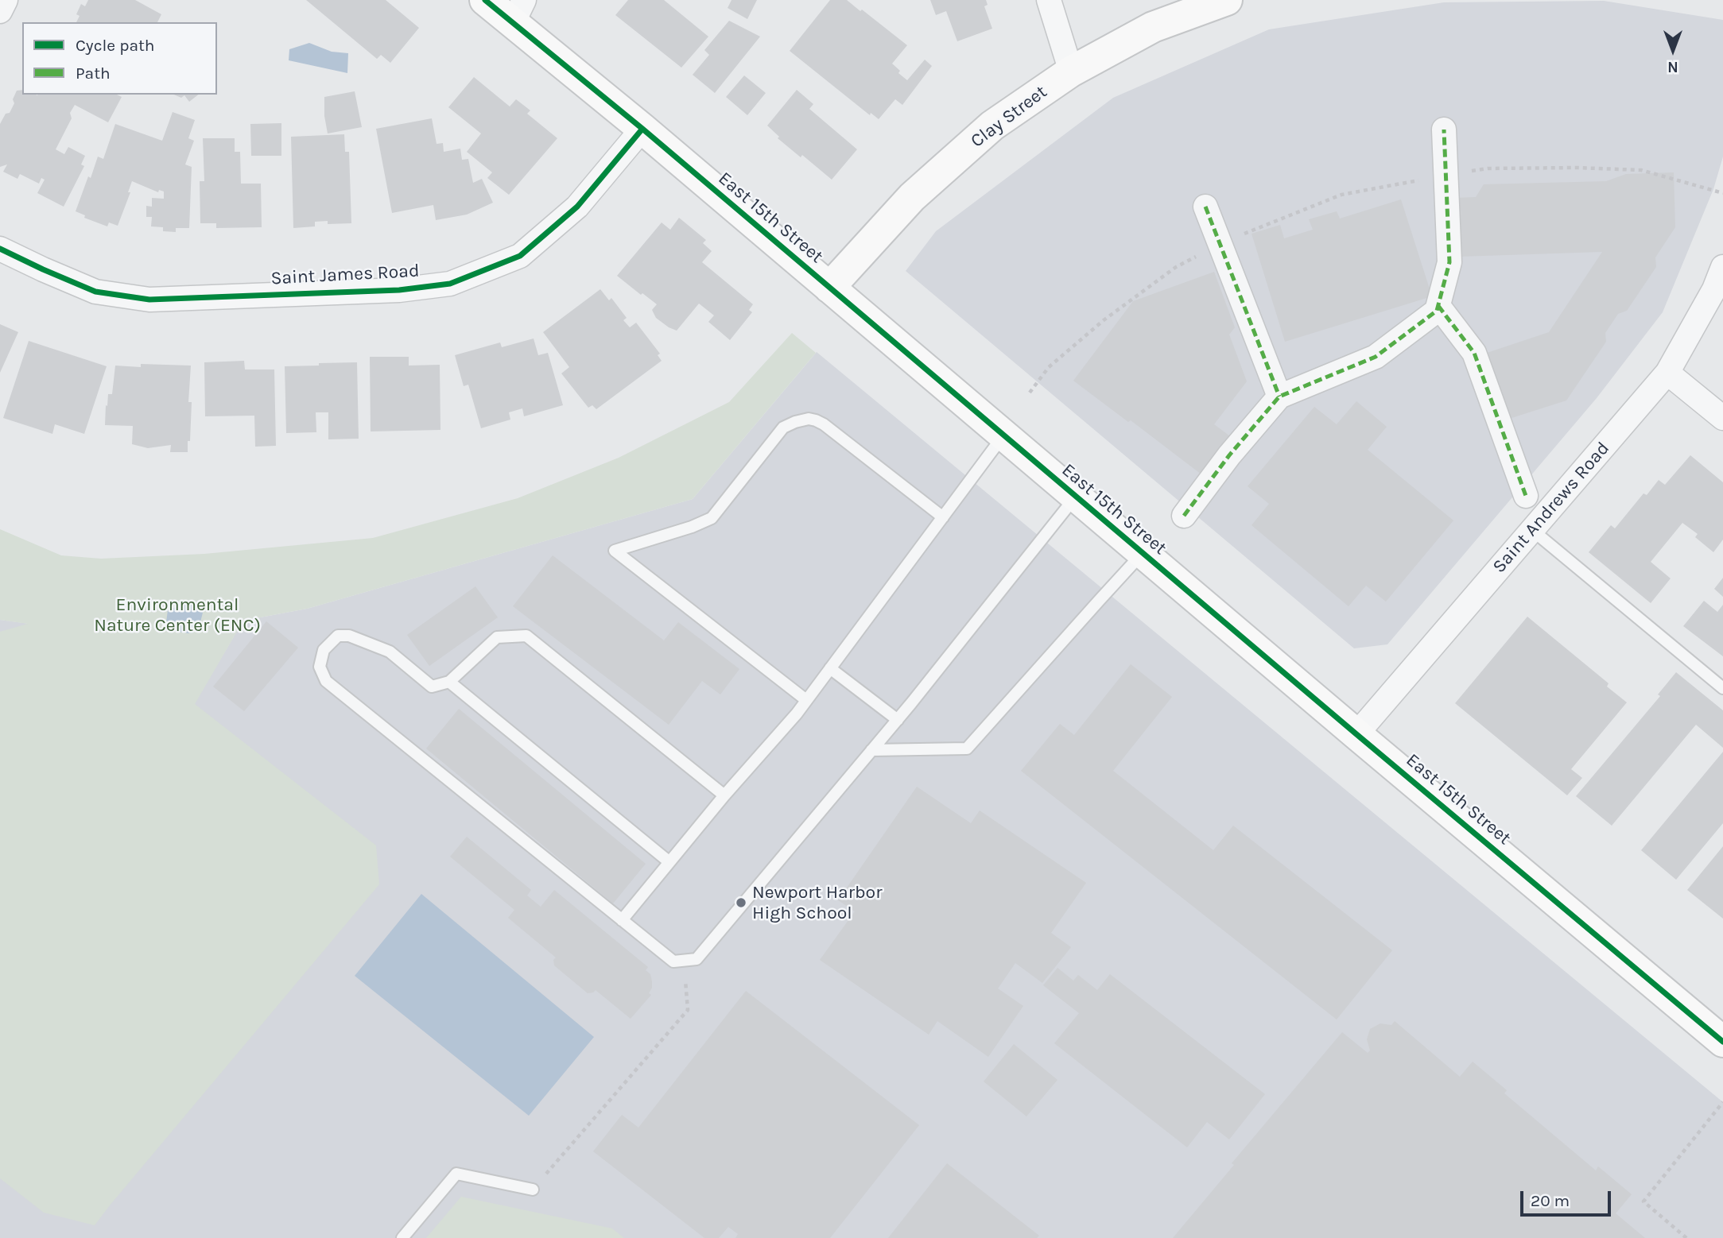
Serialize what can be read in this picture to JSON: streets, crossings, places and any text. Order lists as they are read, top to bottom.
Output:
{
  "streets": {
    "street": [
      "Clay Street",
      "East 15th Street",
      "Saint James Road",
      "Saint Andrews Road"
    ]
  },
  "crossings": [
    ["Clay Street", "East 15th Street"],
    ["East 15th Street", "Saint James Road"],
    ["East 15th Street", "Saint Andrews Road"]
  ],
  "parks": ["Environmental Nature Center (ENC)"],
  "places": ["Newport Harbor High School"],
  "legend": ["Cycle path", "Path"],
  "scale_bar": "20 m",
  "north": "bottom"
}
